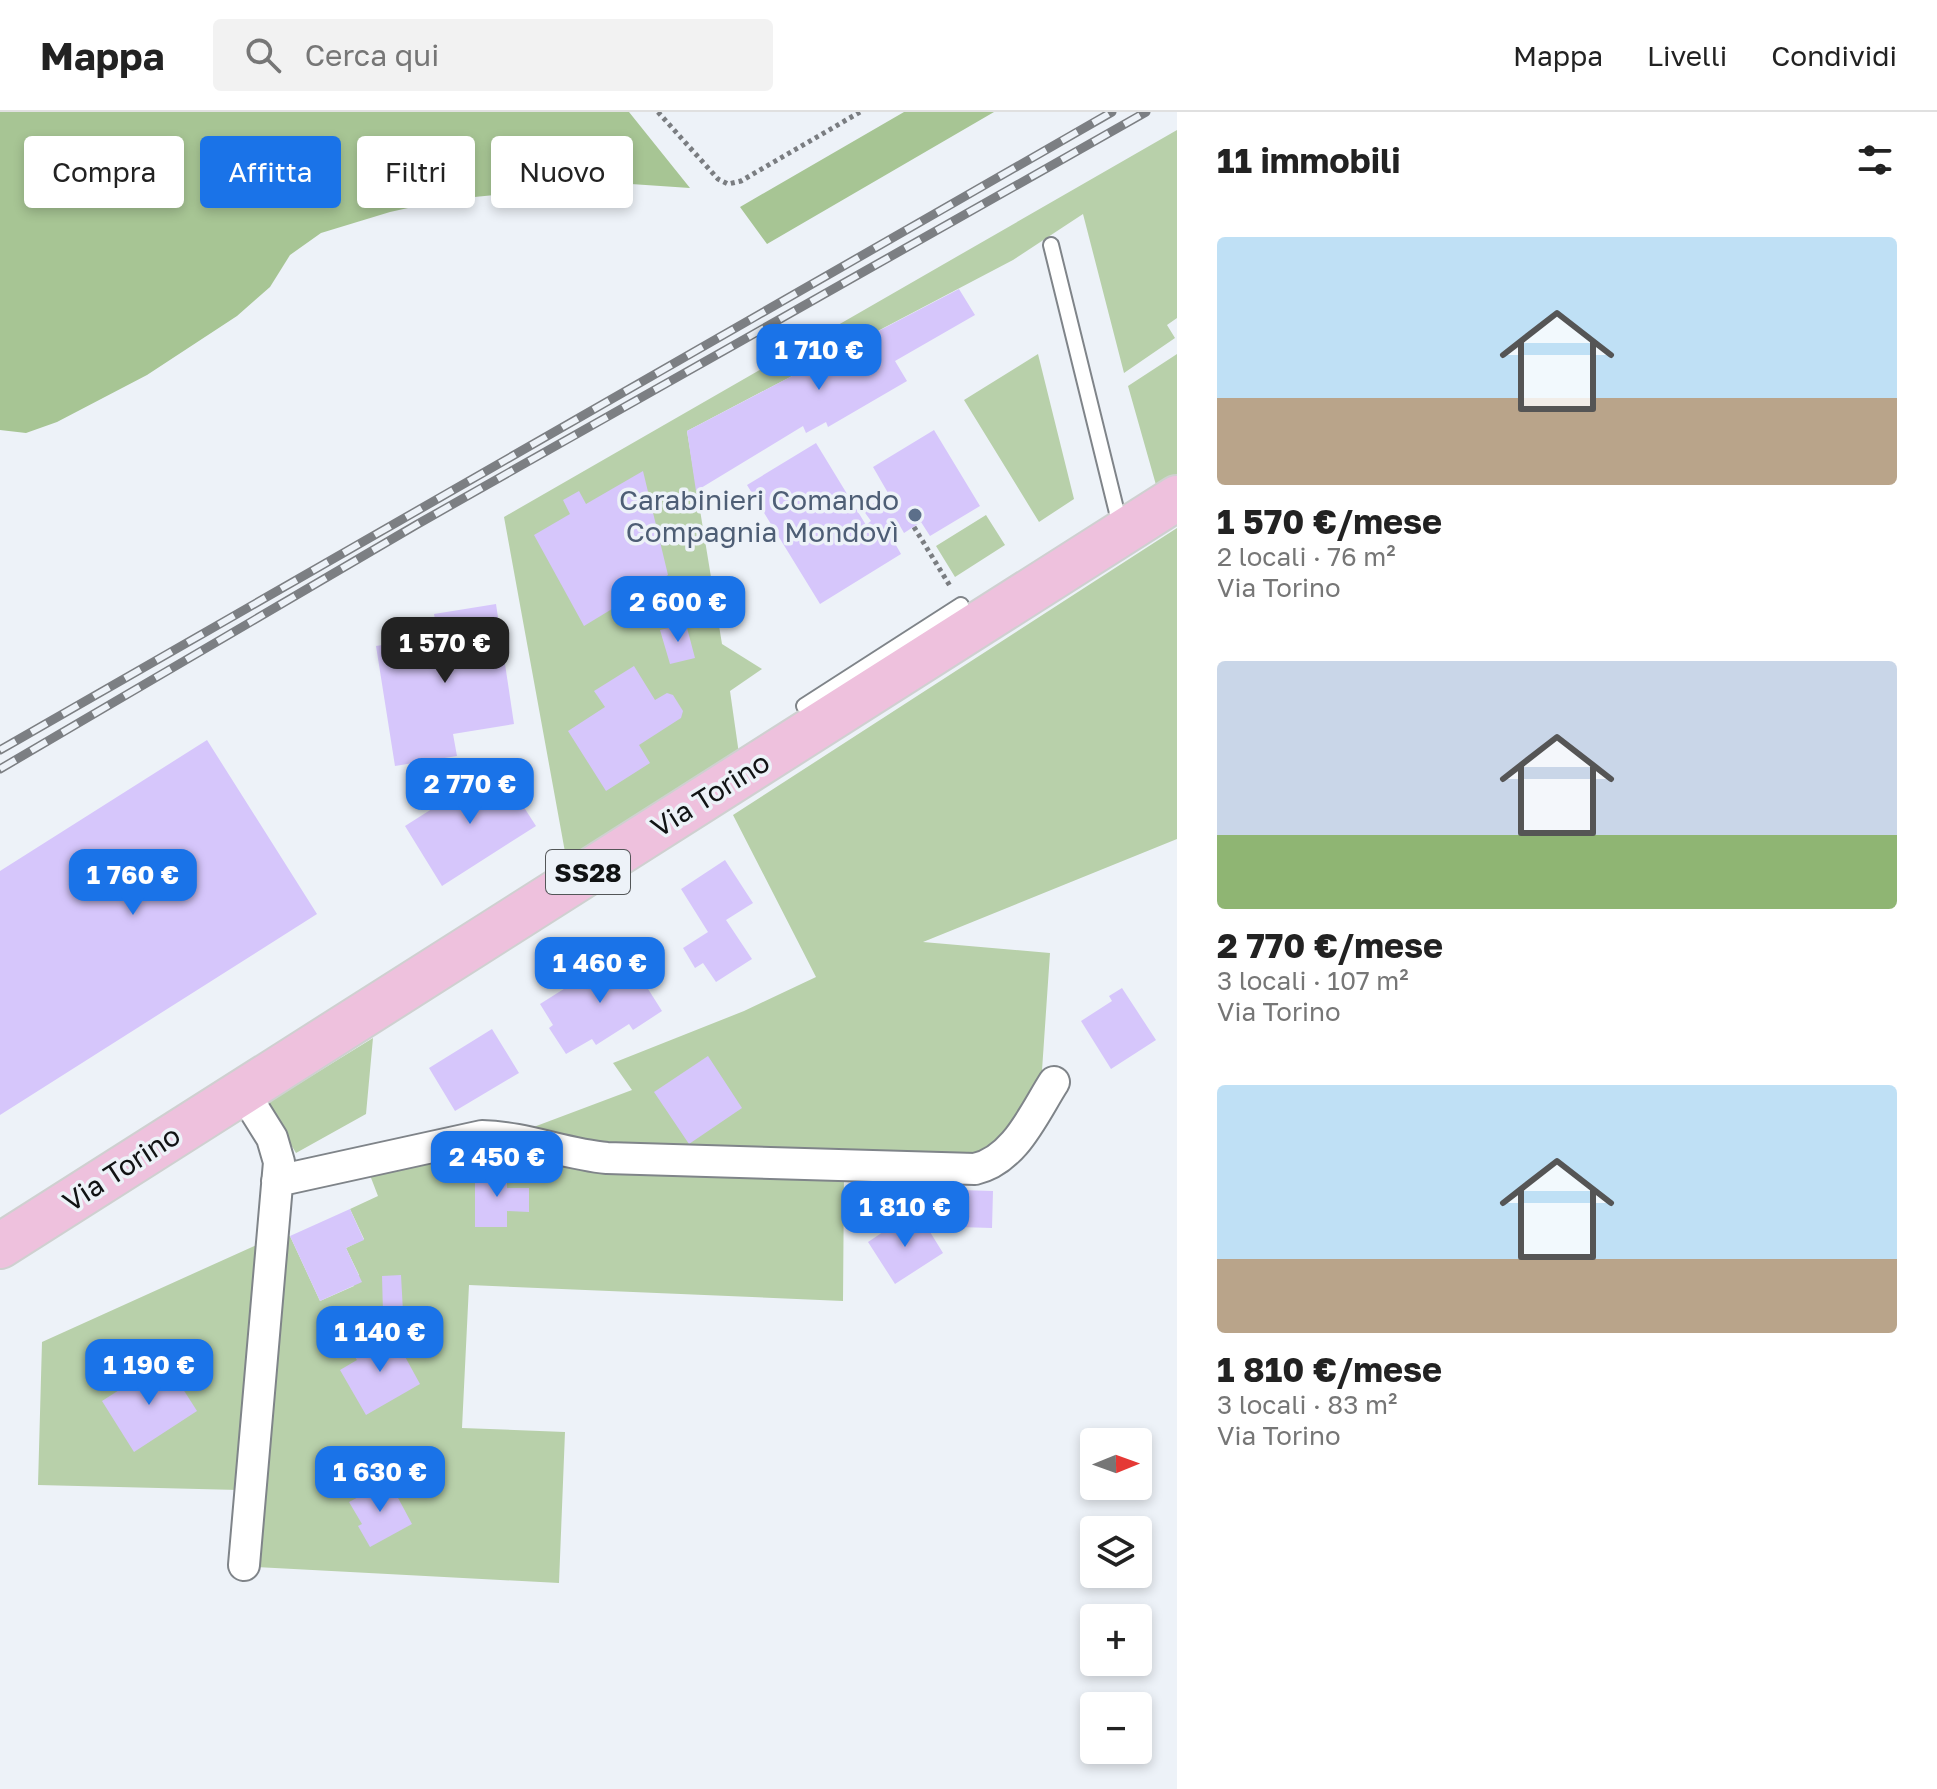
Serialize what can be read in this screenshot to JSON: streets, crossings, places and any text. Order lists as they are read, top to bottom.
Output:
{
  "streets": {
    "main road": ["Via Torino", "SS28"]
  },
  "places": ["Carabinieri Comando Compagnia Mondovì"],
  "north": "right",
  "page": {
    "header": "Mappa",
    "search": "Cerca qui",
    "nav": ["Mappa", "Livelli", "Condividi"],
    "heading": "11 immobili",
    "chip": [
      "Compra",
      "Affitta",
      "Filtri",
      "Nuovo"
    ],
    "list": [
      {
        "name": "1 570 €/mese",
        "note": "2 locali · 76 m² · Via Torino"
      },
      {
        "name": "2 770 €/mese",
        "note": "3 locali · 107 m² · Via Torino"
      },
      {
        "name": "1 810 €/mese",
        "note": "3 locali · 83 m² · Via Torino"
      }
    ],
    "price": [
      "1 710 €",
      "2 600 €",
      "1 570 €",
      "2 770 €",
      "1 760 €",
      "1 460 €",
      "2 450 €",
      "1 810 €",
      "1 140 €",
      "1 190 €",
      "1 630 €"
    ],
    "map_buttons": ["+", "−"]
  }
}
